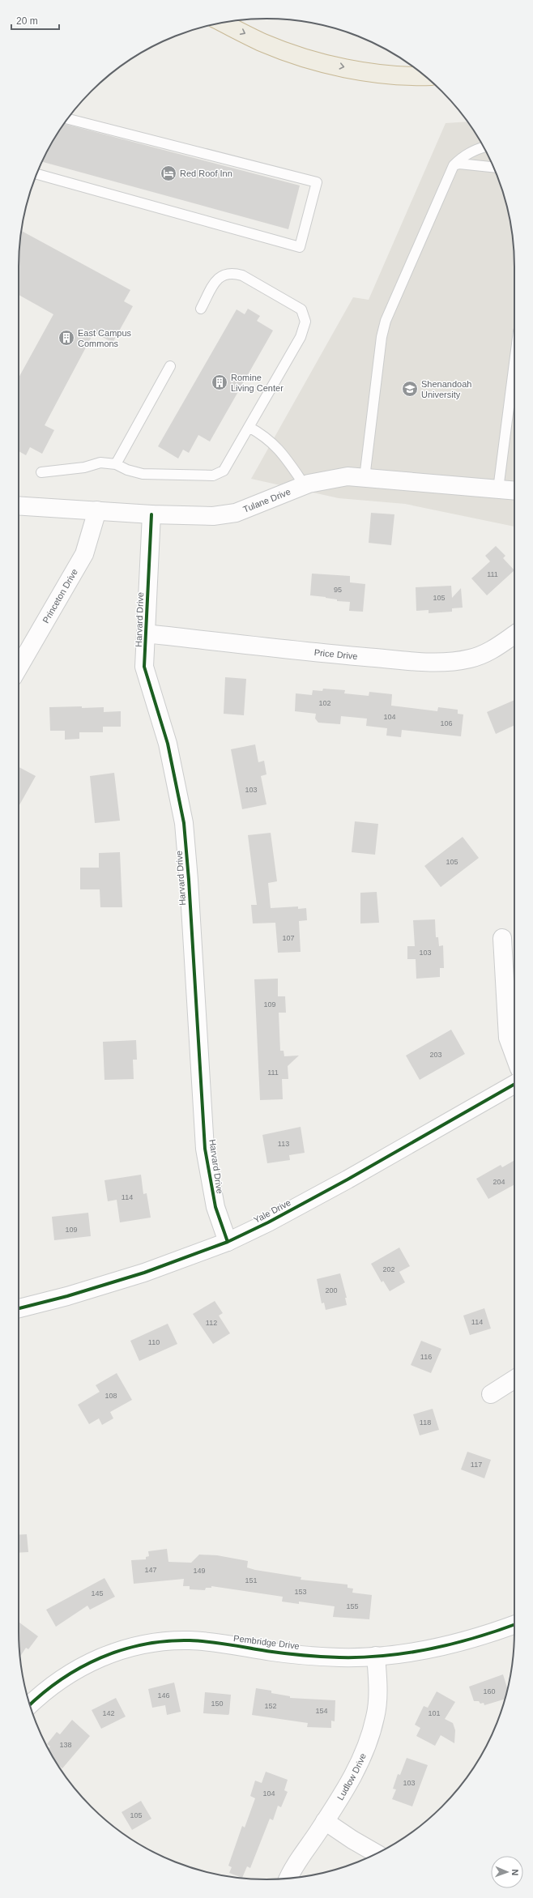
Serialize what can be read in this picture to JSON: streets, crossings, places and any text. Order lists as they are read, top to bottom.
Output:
{
  "streets": {
    "street": [
      "Tulane Drive",
      "Princeton Drive",
      "Harvard Drive",
      "Price Drive",
      "Yale Drive",
      "Pembridge Drive",
      "Ludlow Drive"
    ]
  },
  "crossings": [
    ["Tulane Drive", "Princeton Drive"],
    ["Tulane Drive", "Harvard Drive"],
    ["Harvard Drive", "Price Drive"],
    ["Harvard Drive", "Yale Drive"],
    ["Pembridge Drive", "Ludlow Drive"]
  ],
  "places": {
    "hotel": ["Red Roof Inn"],
    "building": ["East Campus Commons", "Romine Living Center"],
    "school or university": ["Shenandoah University"]
  },
  "house_numbers": [
    "111",
    "95",
    "105",
    "102",
    "104",
    "106",
    "103",
    "105",
    "107",
    "103",
    "109",
    "203",
    "111",
    "113",
    "204",
    "114",
    "109",
    "202",
    "200",
    "114",
    "112",
    "110",
    "116",
    "108",
    "118",
    "117",
    "147",
    "149",
    "151",
    "153",
    "145",
    "155",
    "160",
    "146",
    "150",
    "152",
    "154",
    "142",
    "101",
    "138",
    "103",
    "104",
    "105"
  ],
  "scale_bar": "20 m",
  "north": "right"
}
